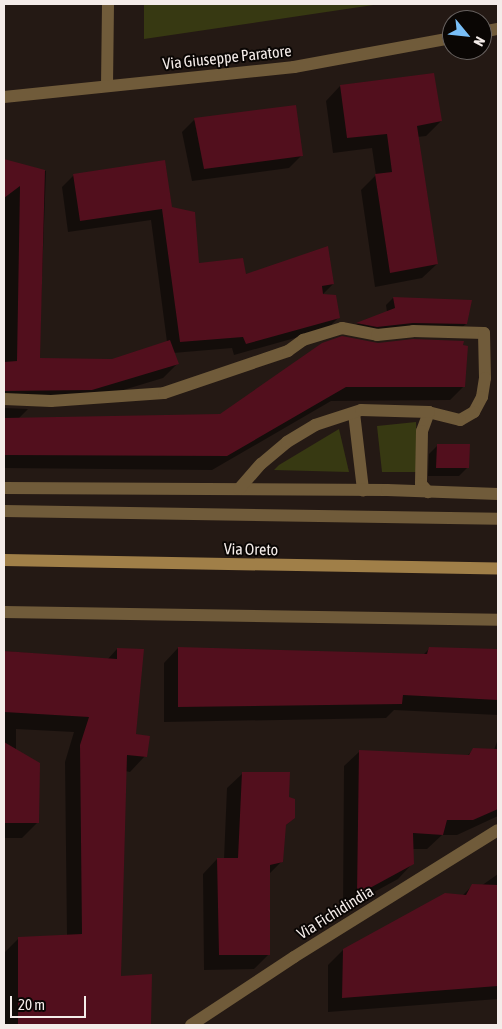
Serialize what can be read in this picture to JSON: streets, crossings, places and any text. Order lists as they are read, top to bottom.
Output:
{
  "streets": {
    "street": ["Via Giuseppe Paratore", "Via Oreto", "Via Fichidindia"]
  },
  "scale_bar": "20 m",
  "north": "bottom right"
}
